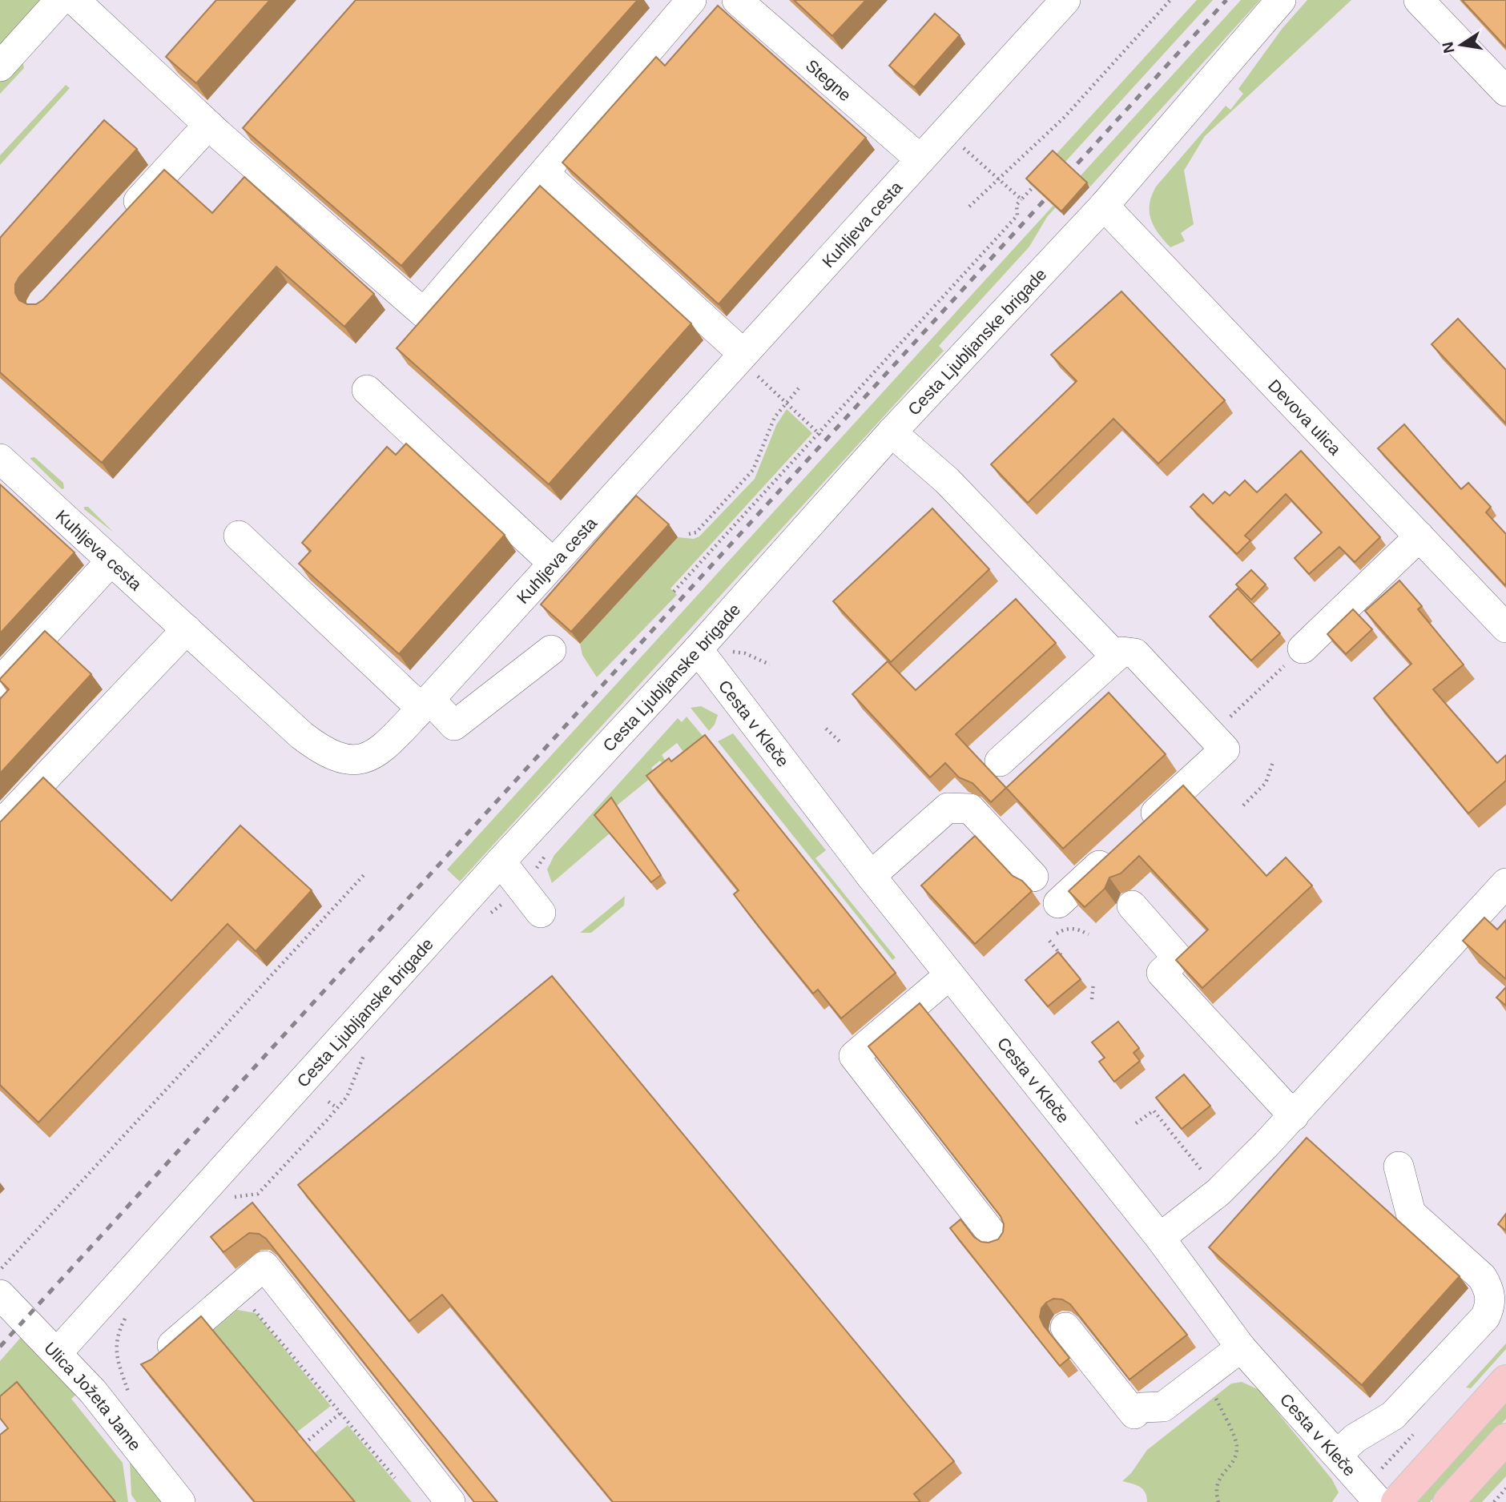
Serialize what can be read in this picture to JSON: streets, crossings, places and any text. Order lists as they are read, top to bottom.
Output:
{
  "streets": {
    "street": [
      "Stegne",
      "Kuhljeva cesta",
      "Cesta Ljubljanske brigade",
      "Devova ulica",
      "Cesta v Kleče",
      "Ulica Jožeta Jame"
    ]
  },
  "crossings": [
    ["Stegne", "Kuhljeva cesta"],
    ["Cesta Ljubljanske brigade", "Devova ulica"],
    ["Cesta Ljubljanske brigade", "Cesta v Kleče"],
    ["Cesta Ljubljanske brigade", "Ulica Jožeta Jame"]
  ],
  "north": "left"
}
